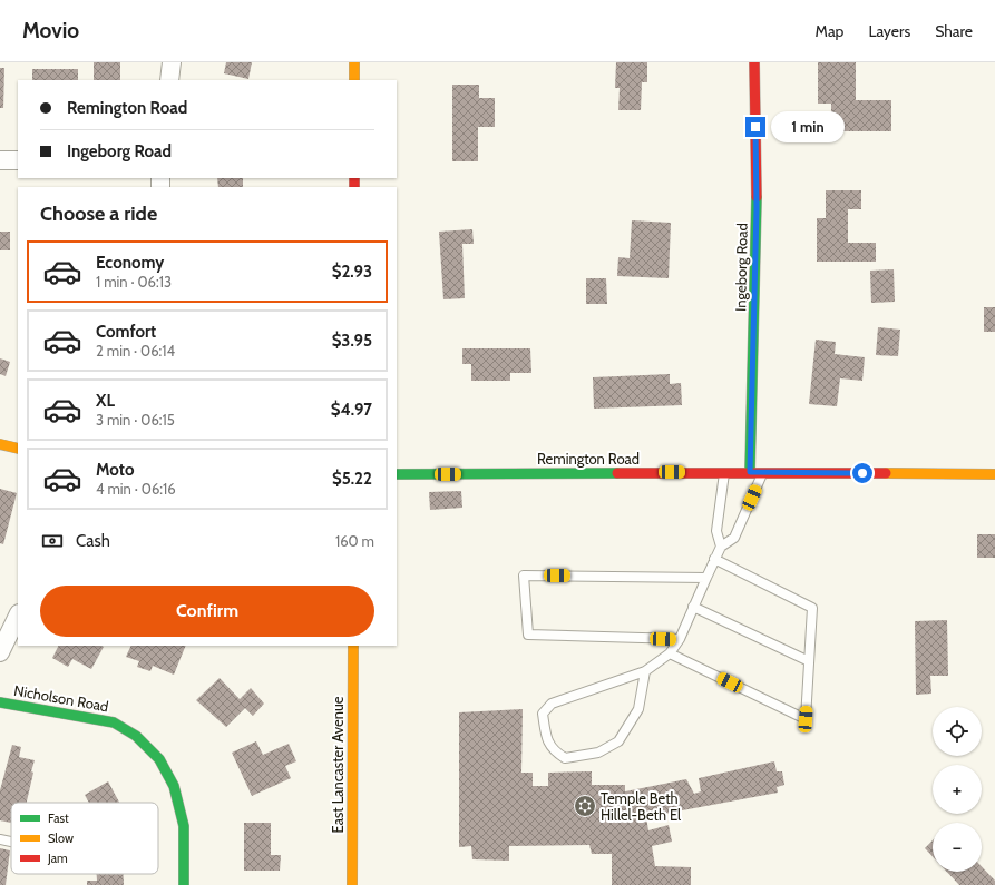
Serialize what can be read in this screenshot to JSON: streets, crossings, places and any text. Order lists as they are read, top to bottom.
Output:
{
  "streets": {
    "main road": [
      "Ingeborg Road",
      "Remington Road",
      "Nicholson Road",
      "East Lancaster Avenue"
    ]
  },
  "crossings": [
    ["Ingeborg Road", "Remington Road"]
  ],
  "places": {
    "synagogue": ["Temple Beth Hillel-Beth El"]
  },
  "legend": ["Fast", "Slow", "Jam"],
  "page": {
    "header": "Movio",
    "nav": ["Map", "Layers", "Share"],
    "banner": ["Remington Road", "Ingeborg Road"],
    "bubble": "1 min",
    "heading": "Choose a ride",
    "list": [
      {
        "name": "Economy",
        "note": "1 min · 06:13",
        "value": "$2.93"
      },
      {
        "name": "Comfort",
        "note": "2 min · 06:14",
        "value": "$3.95"
      },
      {
        "name": "XL",
        "note": "3 min · 06:15",
        "value": "$4.97"
      },
      {
        "name": "Moto",
        "note": "4 min · 06:16",
        "value": "$5.22"
      }
    ],
    "pay": ["Cash", "160 m"],
    "buttons": "Confirm",
    "map_buttons": ["+", "−"]
  }
}
